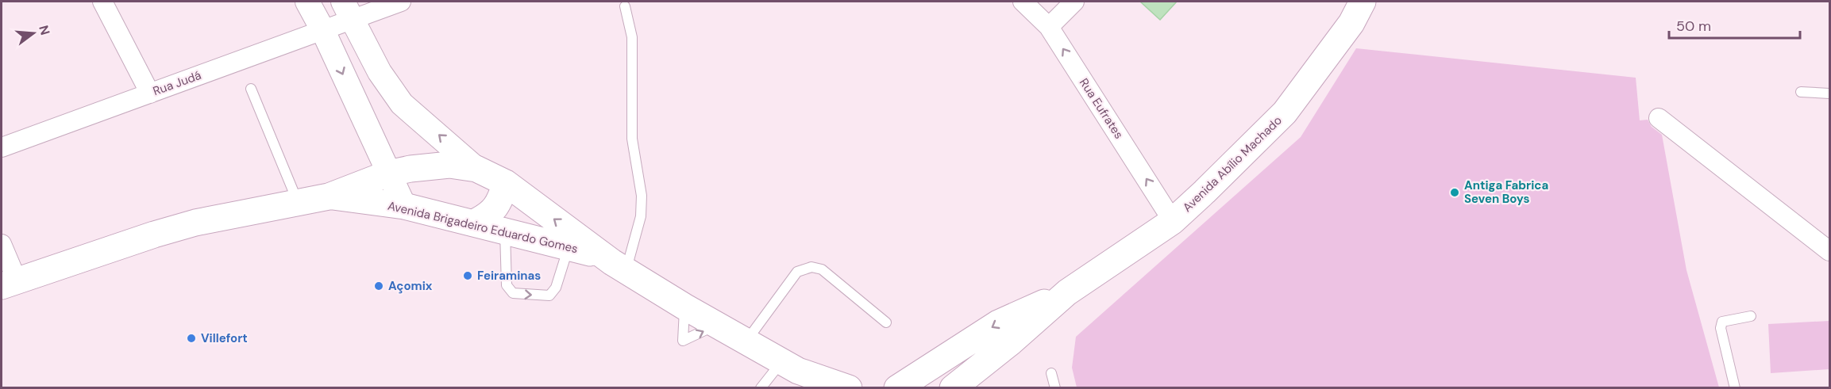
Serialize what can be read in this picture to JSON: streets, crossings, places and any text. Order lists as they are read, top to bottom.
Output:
{
  "streets": {
    "main road": ["Avenida Abílio Machado", "Avenida Brigadeiro Eduardo Gomes"],
    "street": ["Rua Judá", "Rua Eufrates"]
  },
  "crossings": [
    ["Rua Eufrates", "Avenida Abílio Machado"]
  ],
  "one_way": ["Rua Eufrates"],
  "places": [
    "Antiga Fabrica Seven Boys",
    "Feiraminas",
    "Açomix",
    "Villefort"
  ],
  "scale_bar": "50 m",
  "north": "right"
}
